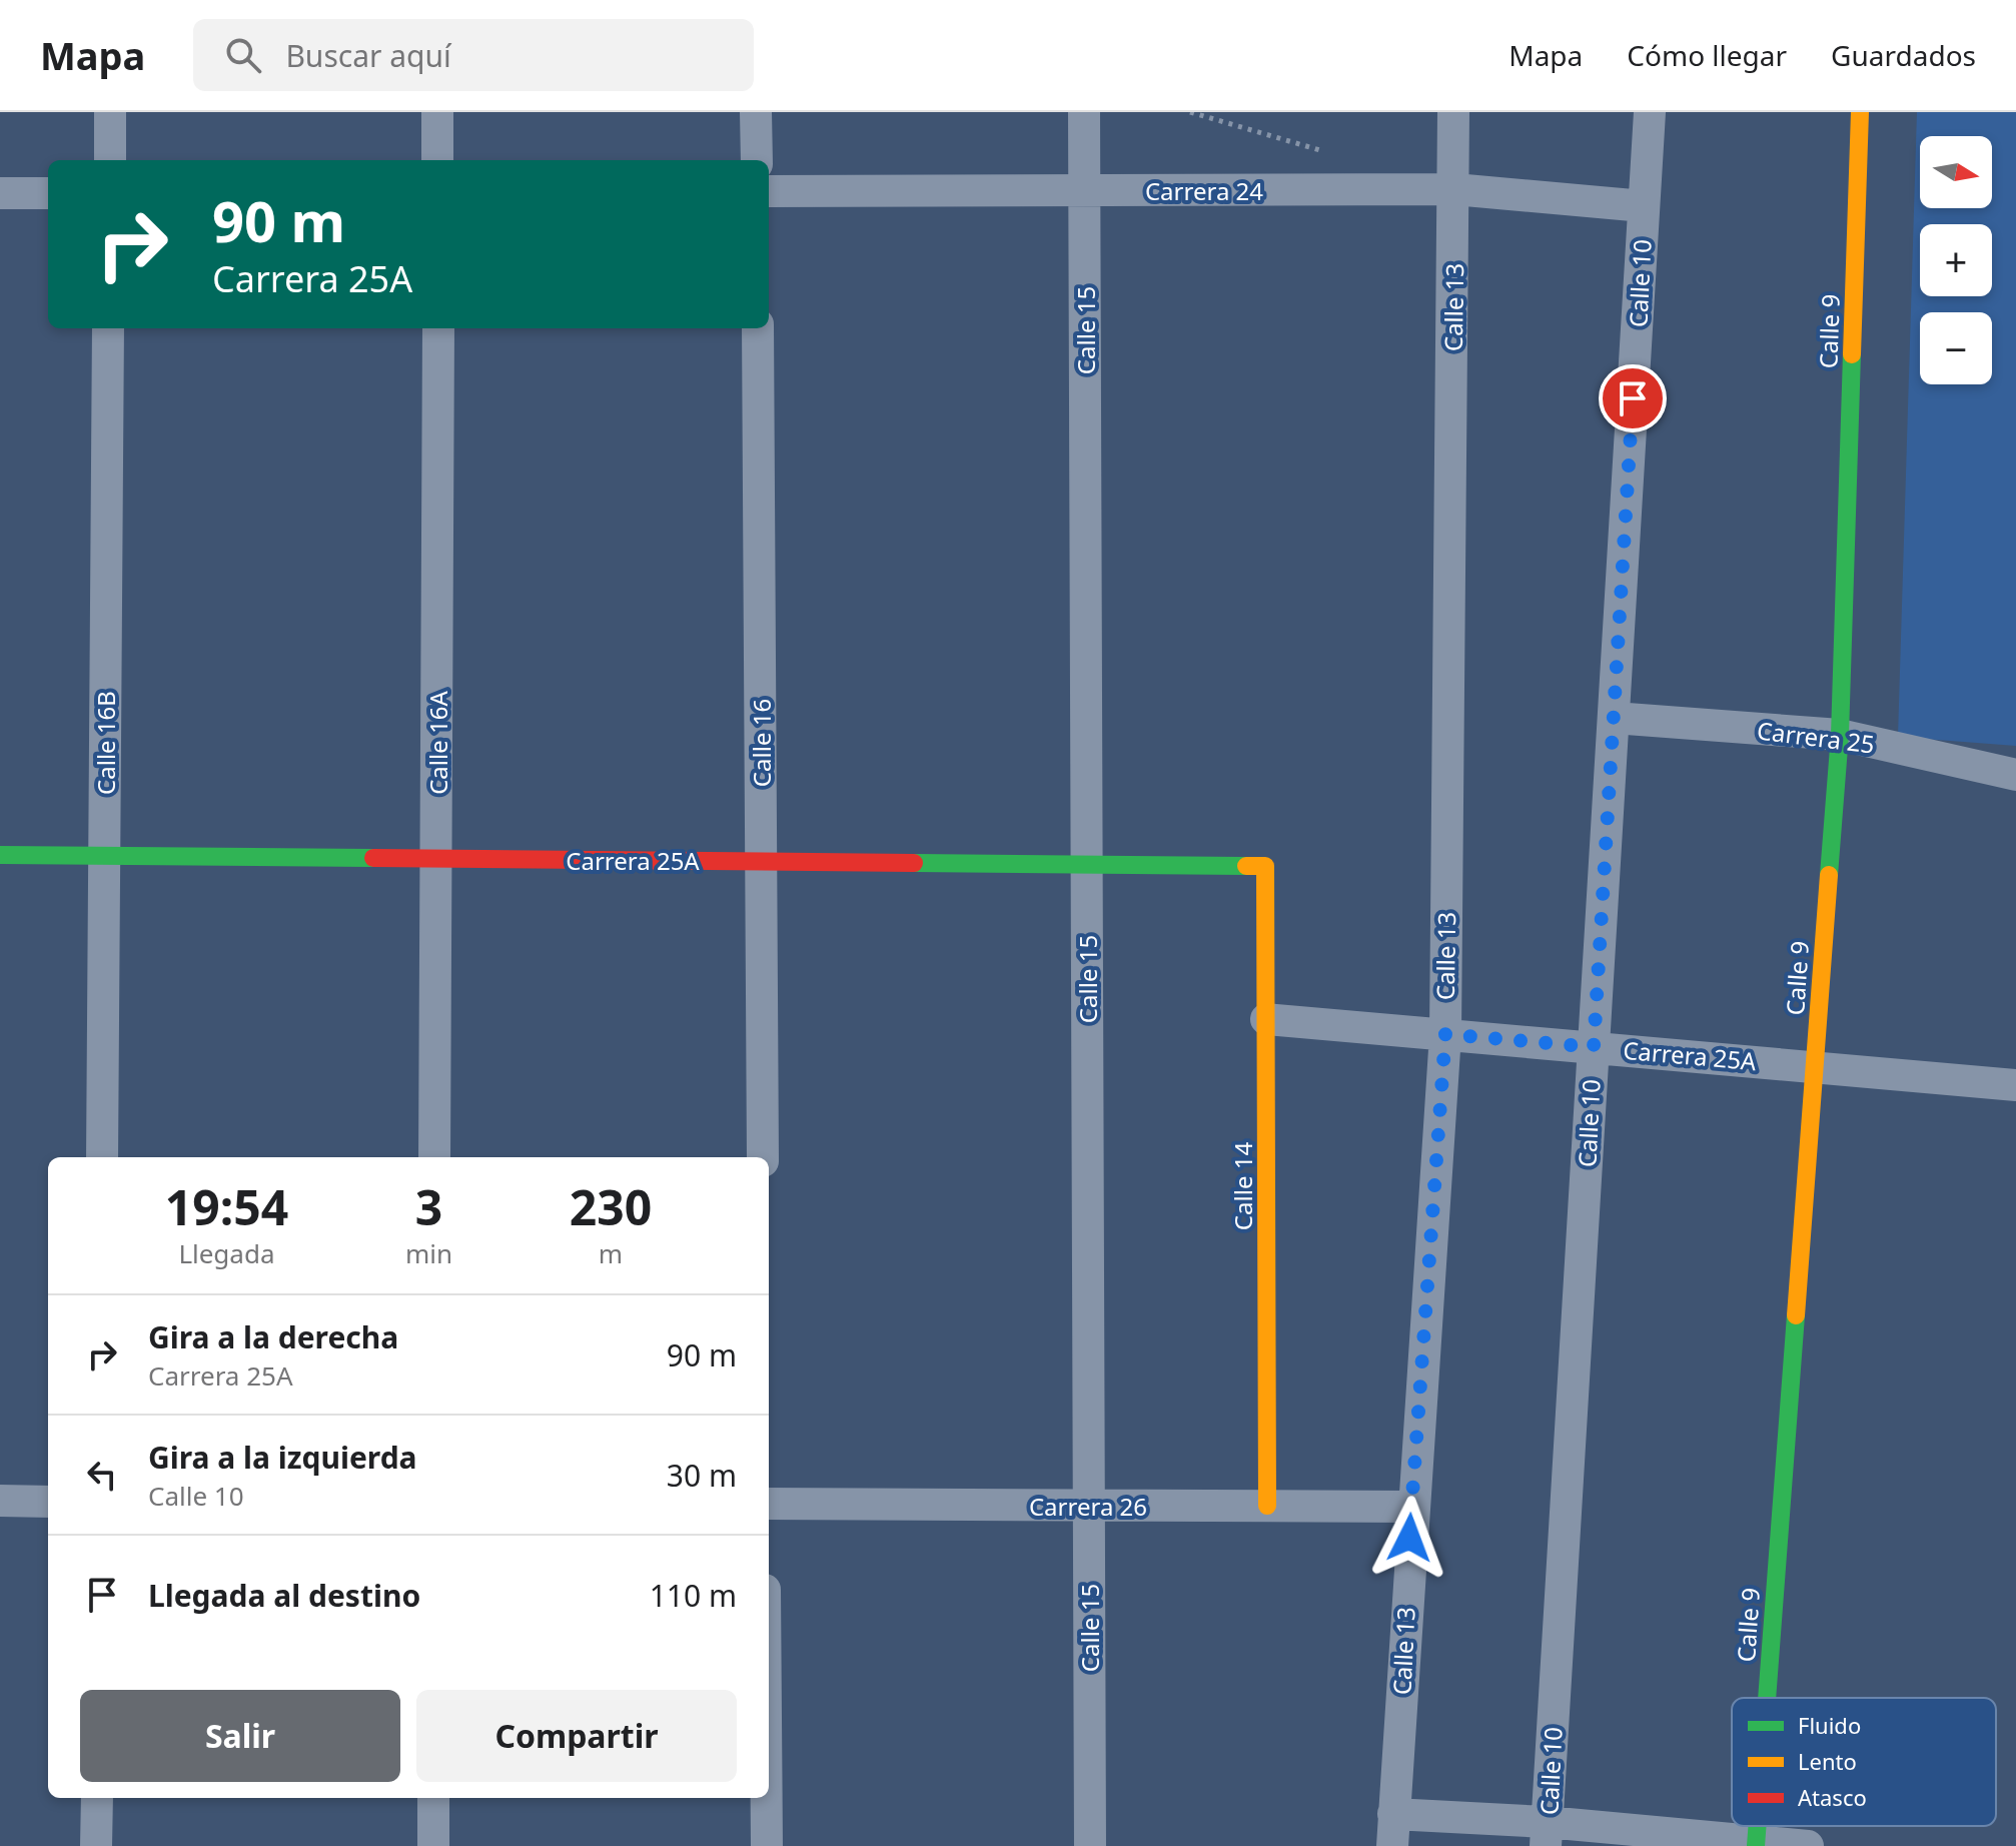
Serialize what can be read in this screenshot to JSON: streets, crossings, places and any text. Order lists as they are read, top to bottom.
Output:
{
  "streets": {
    "street": [
      "Carrera 24",
      "Calle 10",
      "Calle 13",
      "Calle 15",
      "Calle 9",
      "Carrera 25",
      "Calle 16B",
      "Calle 16A",
      "Calle 16",
      "Carrera 25A",
      "Calle 14",
      "Carrera 26"
    ]
  },
  "crossings": [
    ["Carrera 24", "Calle 10"],
    ["Carrera 24", "Calle 13"],
    ["Carrera 24", "Calle 15"],
    ["Calle 10", "Carrera 25"],
    ["Calle 10", "Carrera 25A"],
    ["Calle 13", "Carrera 25A"],
    ["Calle 13", "Carrera 26"],
    ["Calle 15", "Carrera 25A"],
    ["Calle 15", "Carrera 26"],
    ["Calle 9", "Carrera 25"],
    ["Calle 9", "Carrera 25A"],
    ["Calle 16B", "Carrera 25A"],
    ["Calle 16A", "Carrera 25A"],
    ["Calle 16", "Carrera 25A"],
    ["Carrera 25A", "Calle 14"],
    ["Calle 14", "Carrera 26"]
  ],
  "legend": ["Fluido", "Lento", "Atasco"],
  "north": "right",
  "page": {
    "header": "Mapa",
    "search": "Buscar aquí",
    "nav": ["Mapa", "Cómo llegar", "Guardados"],
    "map_buttons": ["+", "−"],
    "turn": ["90 m", "Carrera 25A"],
    "eta": [
      "19:54",
      "Llegada",
      "3",
      "min",
      "230",
      "m"
    ],
    "list": [
      {
        "name": "Gira a la derecha",
        "note": "Carrera 25A",
        "value": "90 m"
      },
      {
        "name": "Gira a la izquierda",
        "note": "Calle 10",
        "value": "30 m"
      },
      {
        "name": "Llegada al destino",
        "value": "110 m"
      }
    ],
    "buttons": ["Salir", "Compartir"]
  }
}
